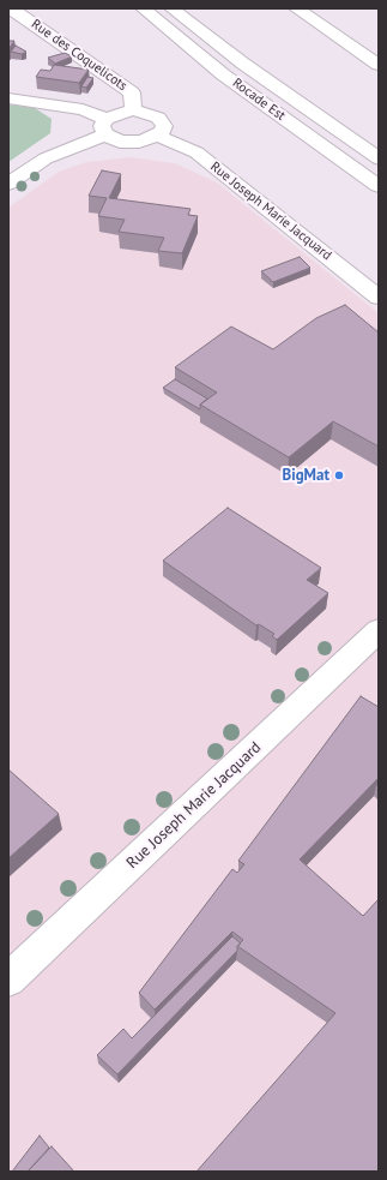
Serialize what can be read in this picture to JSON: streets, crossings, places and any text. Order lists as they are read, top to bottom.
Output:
{
  "streets": {
    "main road": ["Rue des Coquelicots", "Rocade Est", "Rue Joseph Marie Jacquard"]
  },
  "places": ["BigMat"]
}
